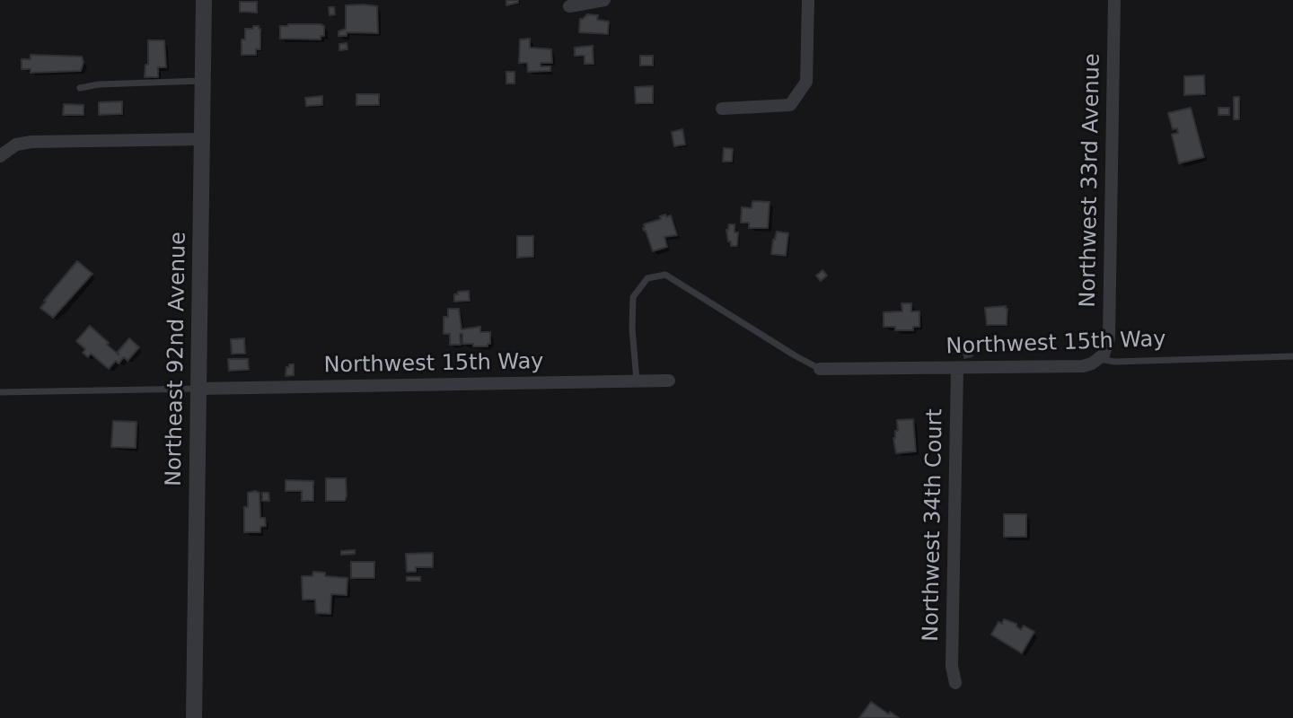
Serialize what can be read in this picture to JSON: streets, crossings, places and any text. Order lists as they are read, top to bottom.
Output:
{
  "streets": {
    "street": [
      "Northwest 33rd Avenue",
      "Northwest 15th Way",
      "Northeast 92nd Avenue",
      "Northwest 34th Court"
    ]
  },
  "crossings": [
    ["Northwest 33rd Avenue", "Northwest 15th Way"],
    ["Northwest 15th Way", "Northeast 92nd Avenue"],
    ["Northwest 15th Way", "Northwest 34th Court"]
  ]
}
